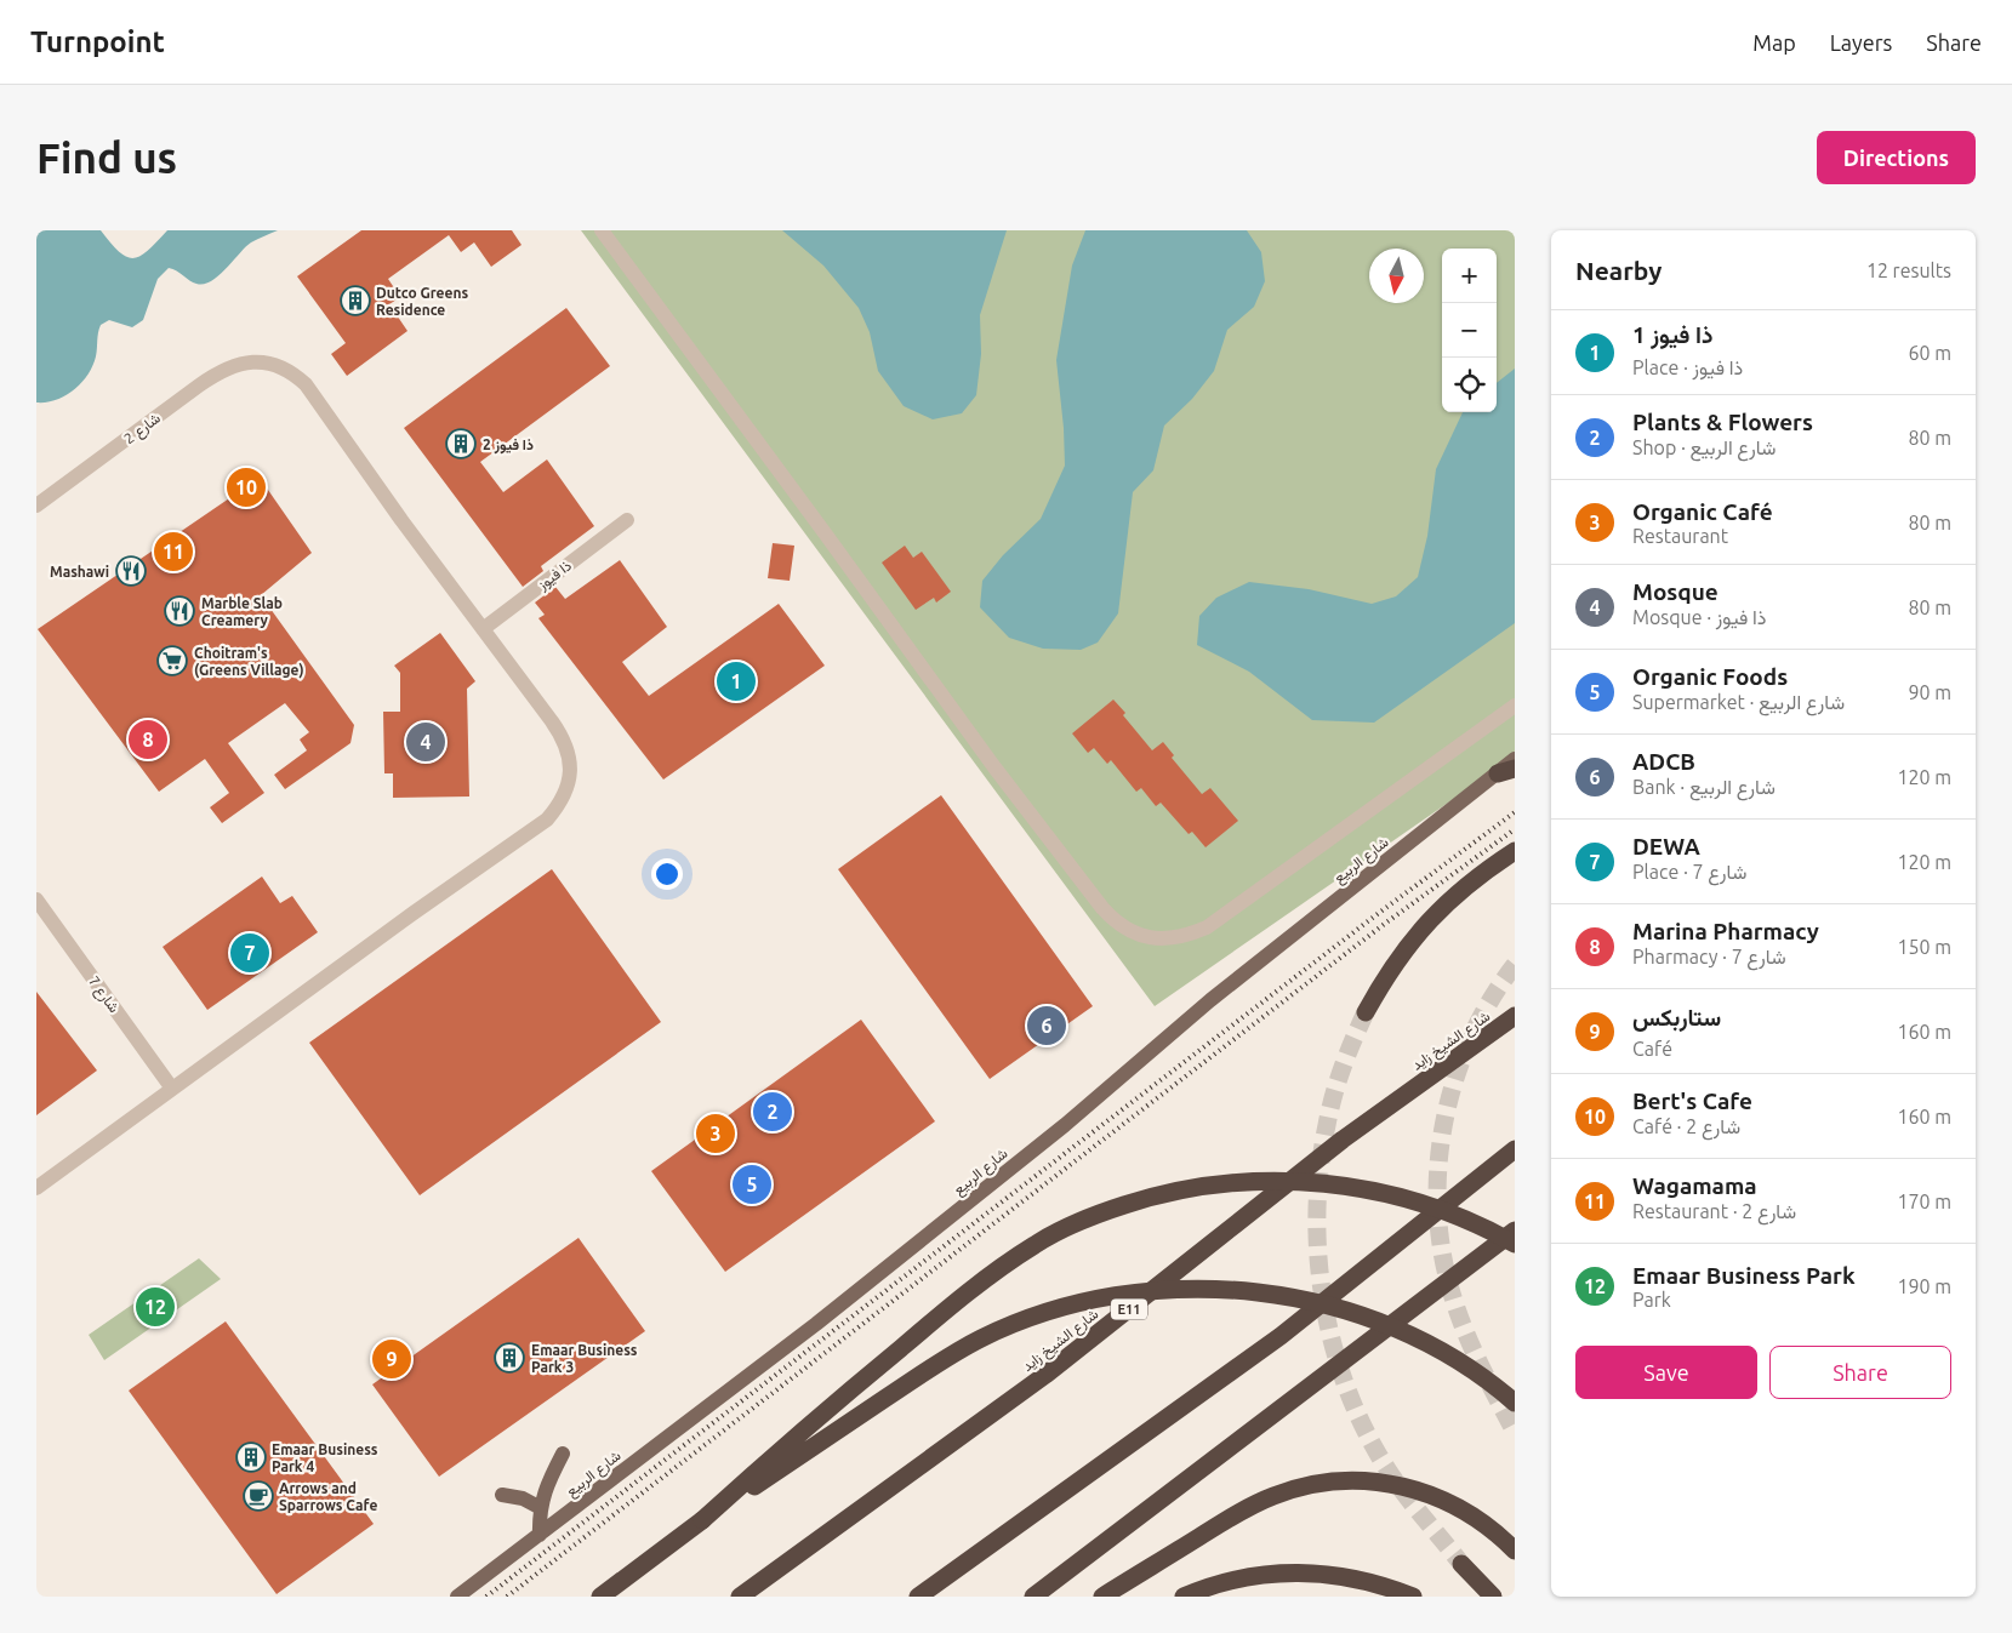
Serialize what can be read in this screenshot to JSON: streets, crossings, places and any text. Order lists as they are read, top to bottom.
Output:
{
  "streets": {
    "highway": ["شارع الشيخ زايد", "E11"],
    "main road": ["شارع الربيع"],
    "street": ["شارع 2", "ذا فيوز", "شارع 7"]
  },
  "crossings": [
    ["شارع 2", "ذا فيوز"]
  ],
  "places": {
    "building": [
      "Dutco Greens Residence",
      "ذا فيوز 2",
      "Emaar Business Park 3",
      "Emaar Business Park 4"
    ],
    "restaurant": ["Mashawi", "Marble Slab Creamery"],
    "supermarket": ["Choitram's (Greens Village)"],
    "cafe": ["Arrows and Sparrows Cafe"]
  },
  "north": "bottom",
  "page": {
    "header": "Turnpoint",
    "nav": ["Map", "Layers", "Share"],
    "buttons": [
      "Directions",
      ["Save", "Share"]
    ],
    "title": "Find us",
    "heading": ["Nearby", "12 results"],
    "map_buttons": ["+", "−"],
    "list": [
      {
        "mark": "1",
        "name": "ذا فيوز 1",
        "note": "Place · ذا فيوز",
        "value": "60 m"
      },
      {
        "mark": "2",
        "name": "Plants & Flowers",
        "note": "Shop · شارع الربيع",
        "value": "80 m"
      },
      {
        "mark": "3",
        "name": "Organic Café",
        "note": "Restaurant",
        "value": "80 m"
      },
      {
        "mark": "4",
        "name": "Mosque",
        "note": "Mosque · ذا فيوز",
        "value": "80 m"
      },
      {
        "mark": "5",
        "name": "Organic Foods",
        "note": "Supermarket · شارع الربيع",
        "value": "90 m"
      },
      {
        "mark": "6",
        "name": "ADCB",
        "note": "Bank · شارع الربيع",
        "value": "120 m"
      },
      {
        "mark": "7",
        "name": "DEWA",
        "note": "Place · شارع 7",
        "value": "120 m"
      },
      {
        "mark": "8",
        "name": "Marina Pharmacy",
        "note": "Pharmacy · شارع 7",
        "value": "150 m"
      },
      {
        "mark": "9",
        "name": "ستاربكس",
        "note": "Café",
        "value": "160 m"
      },
      {
        "mark": "10",
        "name": "Bert's Cafe",
        "note": "Café · شارع 2",
        "value": "160 m"
      },
      {
        "mark": "11",
        "name": "Wagamama",
        "note": "Restaurant · شارع 2",
        "value": "170 m"
      },
      {
        "mark": "12",
        "name": "Emaar Business Park",
        "note": "Park",
        "value": "190 m"
      }
    ],
    "pins": [
      "10",
      "11",
      "1",
      "8",
      "4",
      "7",
      "6",
      "2",
      "3",
      "5",
      "12",
      "9"
    ]
  }
}
